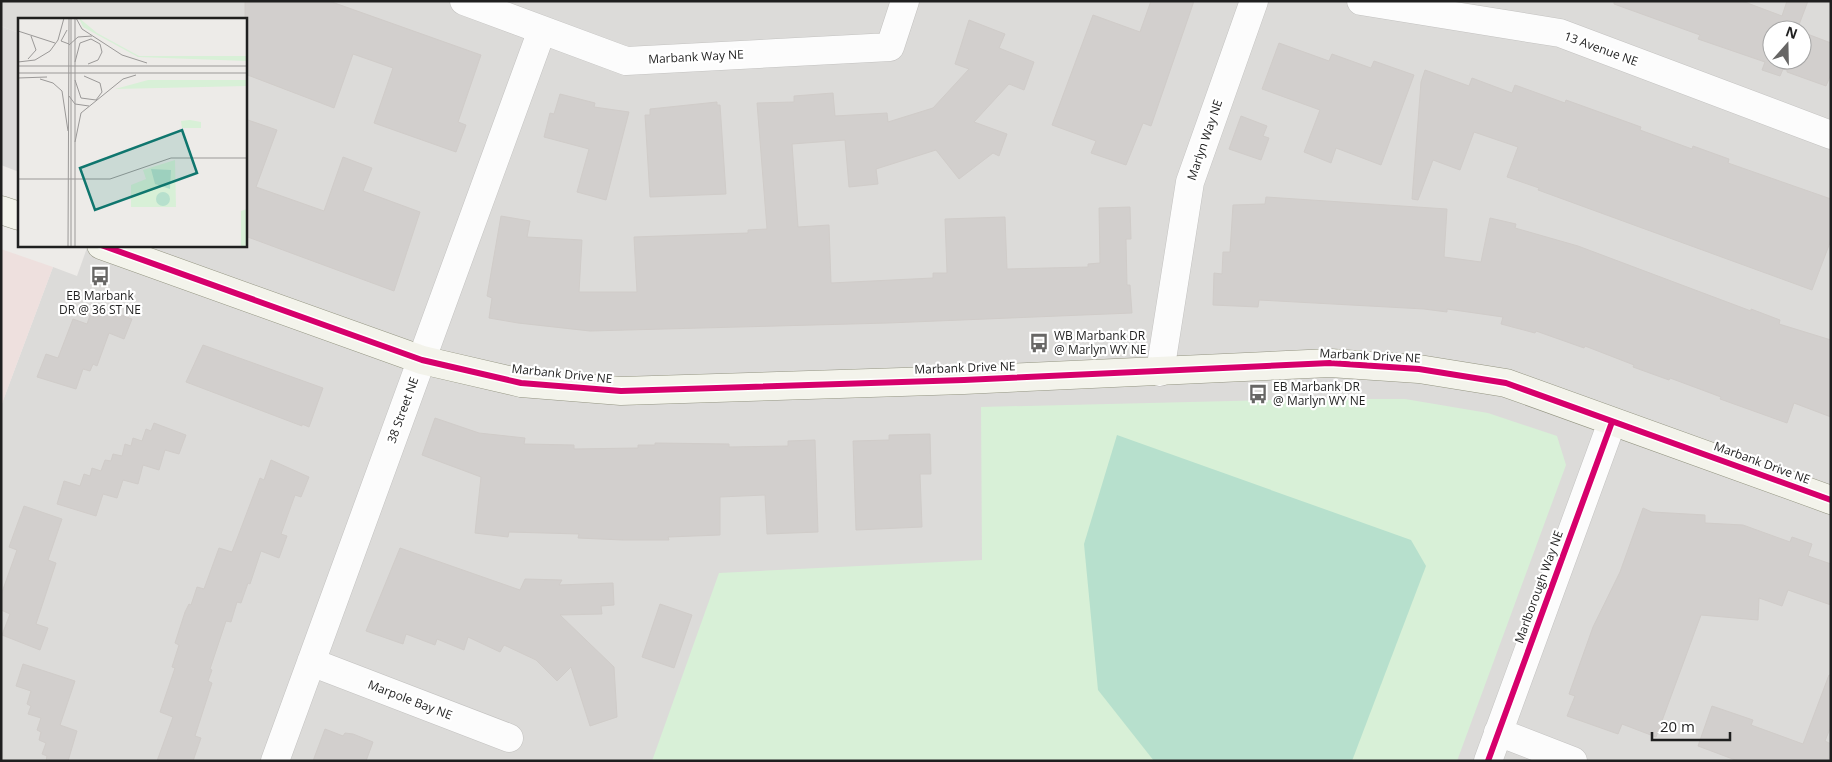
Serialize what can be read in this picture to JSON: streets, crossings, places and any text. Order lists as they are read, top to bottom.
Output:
{
  "streets": {
    "street": [
      "13 Avenue NE",
      "Marbank Way NE",
      "Marlyn Way NE",
      "Marbank Drive NE",
      "38 Street NE",
      "Marlborough Way NE",
      "Marpole Bay NE"
    ]
  },
  "crossings": [
    ["Marbank Way NE", "38 Street NE"],
    ["Marlyn Way NE", "Marbank Drive NE"],
    ["Marbank Drive NE", "38 Street NE"],
    ["Marbank Drive NE", "Marlborough Way NE"],
    ["38 Street NE", "Marpole Bay NE"]
  ],
  "places": {
    "bus stop": ["EB Marbank DR @ 36 ST NE", "WB Marbank DR @ Marlyn WY NE", "EB Marbank DR @ Marlyn WY NE"]
  },
  "scale_bar": "20 m",
  "north": "top"
}
